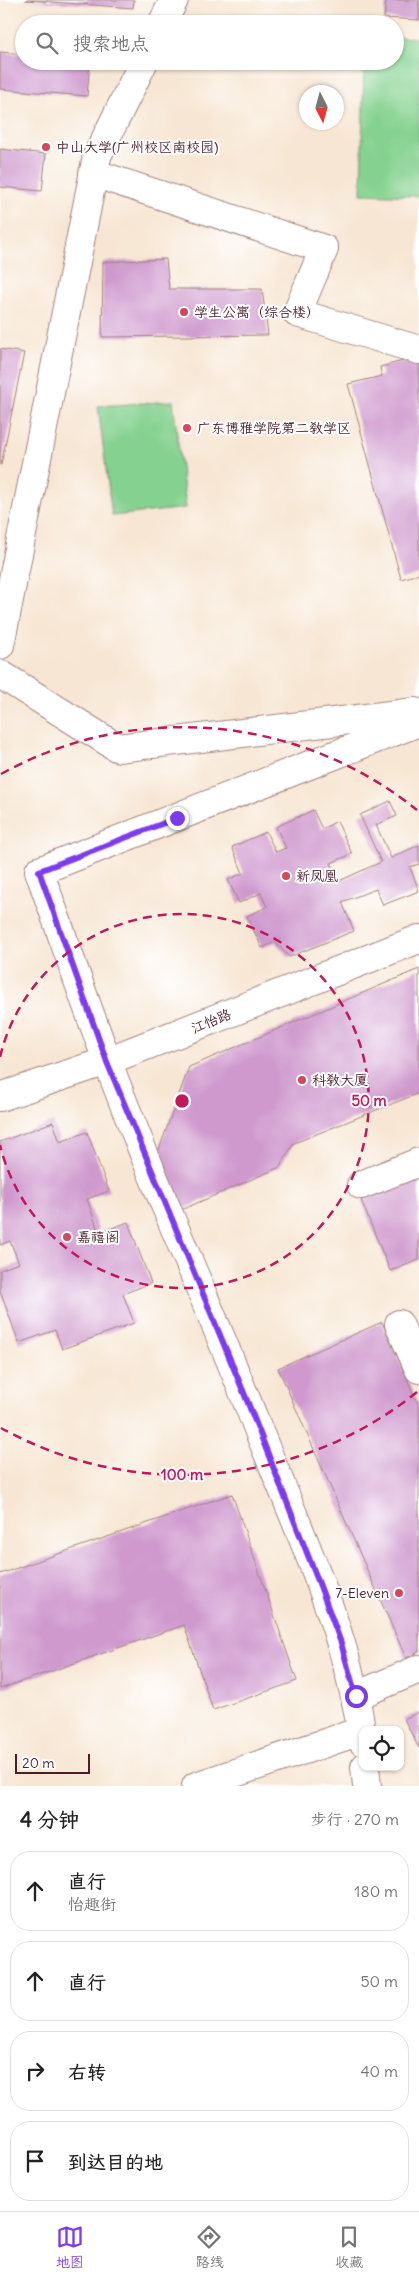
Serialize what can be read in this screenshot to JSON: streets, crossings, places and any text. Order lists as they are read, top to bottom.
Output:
{
  "streets": {
    "street": ["江怡路"]
  },
  "places": [
    "中山大学(广州校区南校园)",
    "学生公寓（综合楼）",
    "广东博雅学院第二教学区",
    "新凤凰",
    "科教大厦",
    "嘉禧阁",
    "7-Eleven"
  ],
  "scale_bar": "20 m",
  "north": "bottom",
  "page": {
    "search": "搜索地点",
    "scale": "20 m",
    "heading": ["4 分钟", "步行 · 270 m"],
    "list": [
      ["直行", "怡趣街", "180 m"],
      ["直行", "50 m"],
      ["右转", "40 m"],
      "到达目的地"
    ],
    "nav": ["地图", "路线", "收藏"]
  },
  "rings": ["50 m", "100 m"]
}
